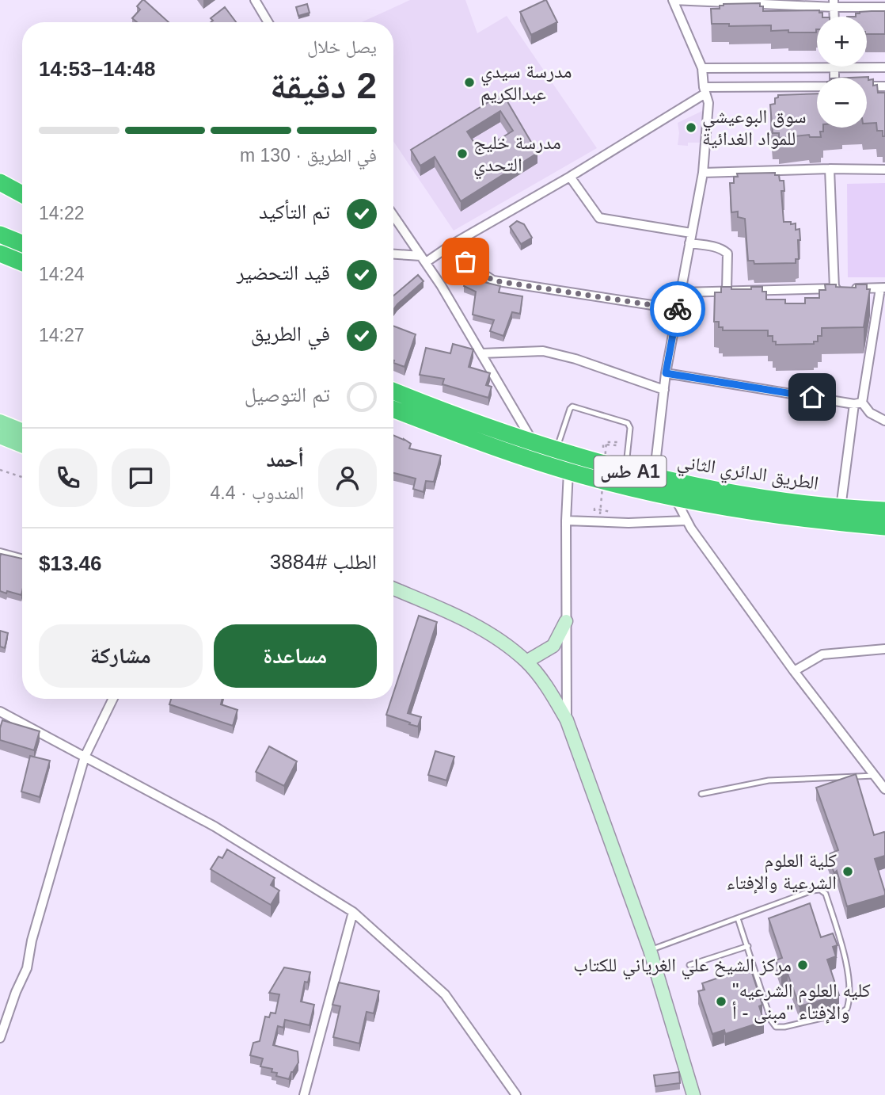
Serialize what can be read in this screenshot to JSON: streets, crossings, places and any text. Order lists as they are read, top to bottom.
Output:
{
  "streets": {
    "highway": ["طس A1", "الطريق الدائري الثاني"]
  },
  "places": [
    "مدرسة سيدي عبدالكريم",
    "سوق البوعيشي للمواد الغدائية",
    "مدرسة خليج التحدي",
    "كلية العلوم الشرعية والإفتاء",
    "مركز الشيخ علي الغرياني للكتاب",
    "\"كليه العلوم الشرعيه والإفتاء \"مبنى - أ"
  ],
  "page": {
    "map_buttons": ["+", "−"],
    "heading": ["2 دقيقة", "يصل خلال", "14:48–14:53"],
    "panel": [
      "أحمد",
      "المندوب · 4.4",
      "الطلب #3884",
      "$13.46"
    ],
    "bar": "في الطريق · 130 m",
    "list": [
      ["تم التأكيد", "14:22"],
      ["قيد التحضير", "14:24"],
      ["في الطريق", "14:27"],
      "تم التوصيل"
    ],
    "buttons": ["مساعدة", "مشاركة"]
  }
}
